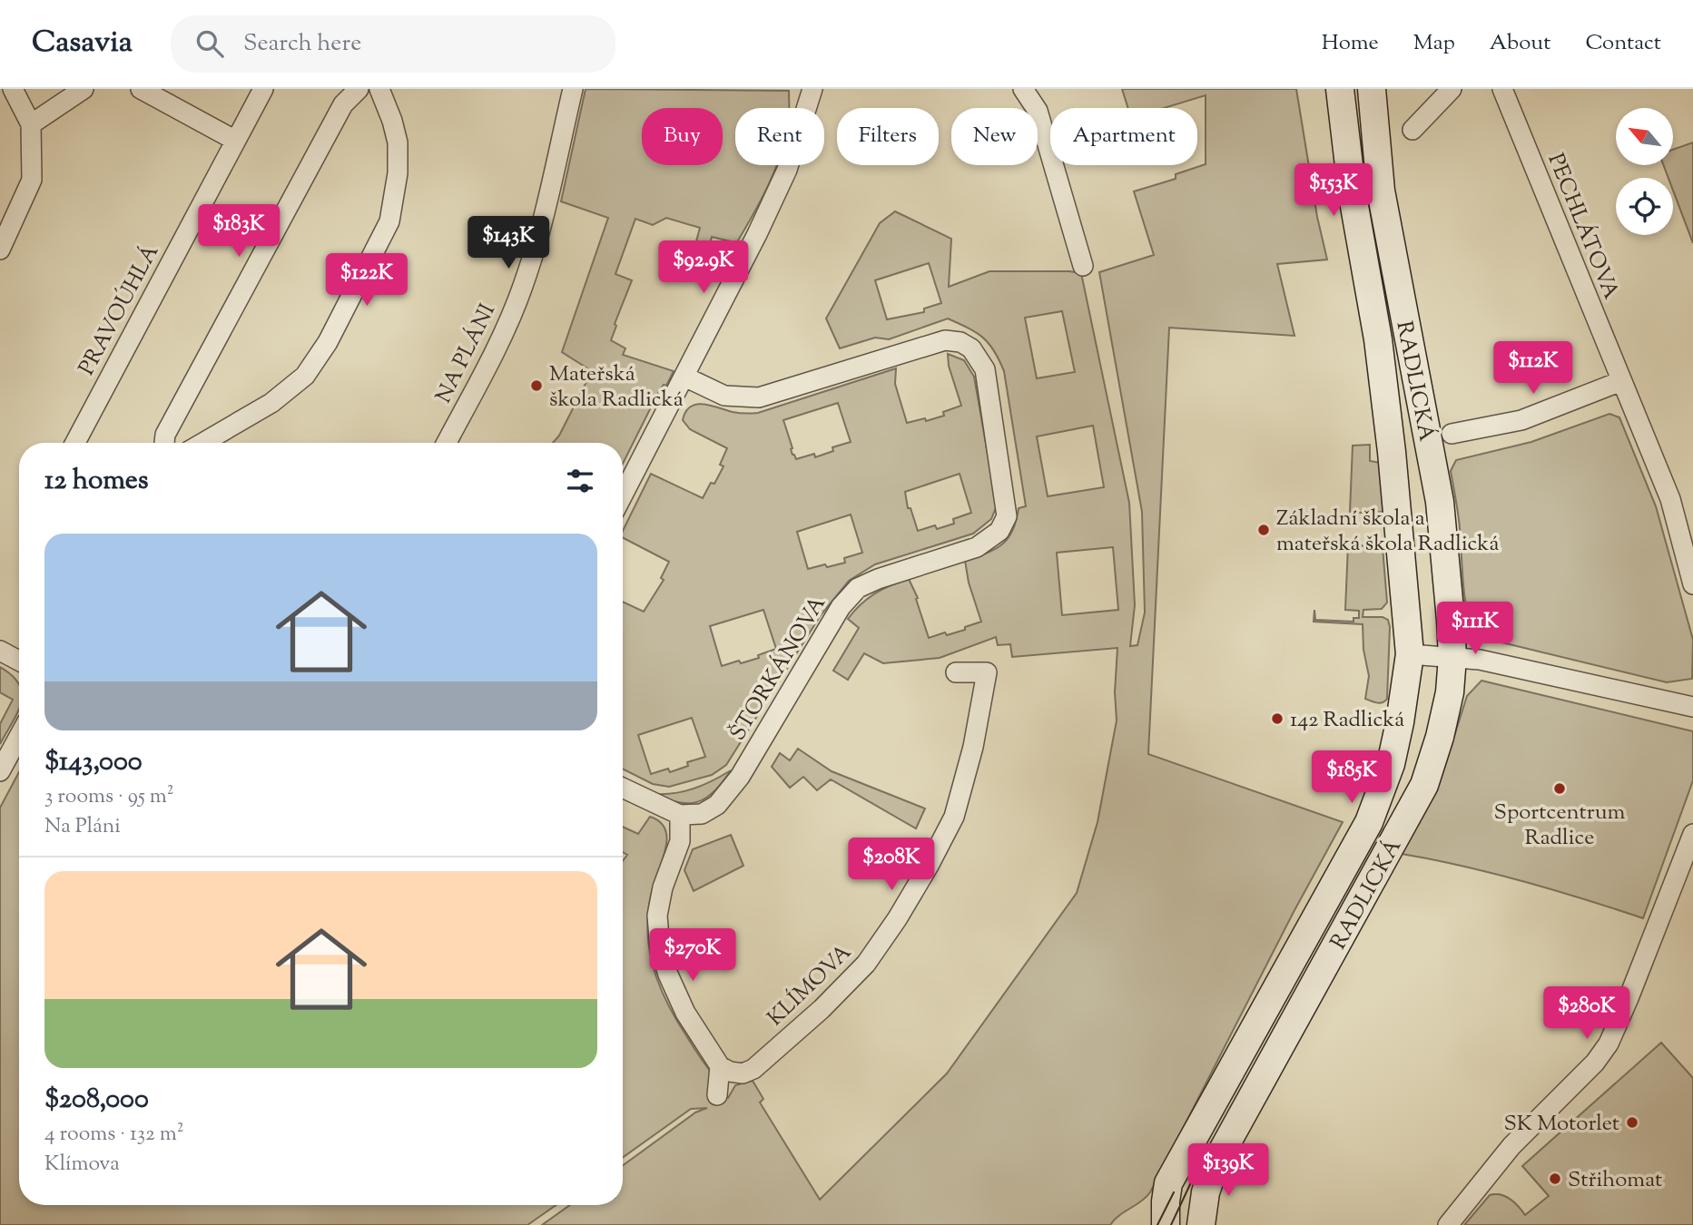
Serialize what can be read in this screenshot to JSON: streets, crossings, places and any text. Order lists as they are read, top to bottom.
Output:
{
  "streets": {
    "main road": ["RADLICKÁ"],
    "street": [
      "PECHLÁTOVA",
      "PRAVOÚHLÁ",
      "NA PLÁNI",
      "ŠTORKÁNOVA",
      "KLÍMOVA"
    ]
  },
  "places": [
    "Mateřská škola Radlická",
    "Základní škola a mateřská škola Radlická",
    "142 Radlická",
    "Sportcentrum Radlice",
    "SK Motorlet",
    "Střihomat"
  ],
  "north": "top left",
  "page": {
    "header": "Casavia",
    "search": "Search here",
    "nav": [
      "Home",
      "Map",
      "About",
      "Contact"
    ],
    "chip": [
      "Buy",
      "Rent",
      "Filters",
      "New",
      "Apartment"
    ],
    "price": [
      "$153K",
      "$183K",
      "$143K",
      "$92.9K",
      "$122K",
      "$112K",
      "$111K",
      "$185K",
      "$208K",
      "$270K",
      "$280K",
      "$139K"
    ],
    "heading": "12 homes",
    "list": [
      {
        "name": "$143,000",
        "note": "3 rooms · 95 m² · Na Pláni"
      },
      {
        "name": "$208,000",
        "note": "4 rooms · 132 m² · Klímova"
      }
    ]
  }
}
